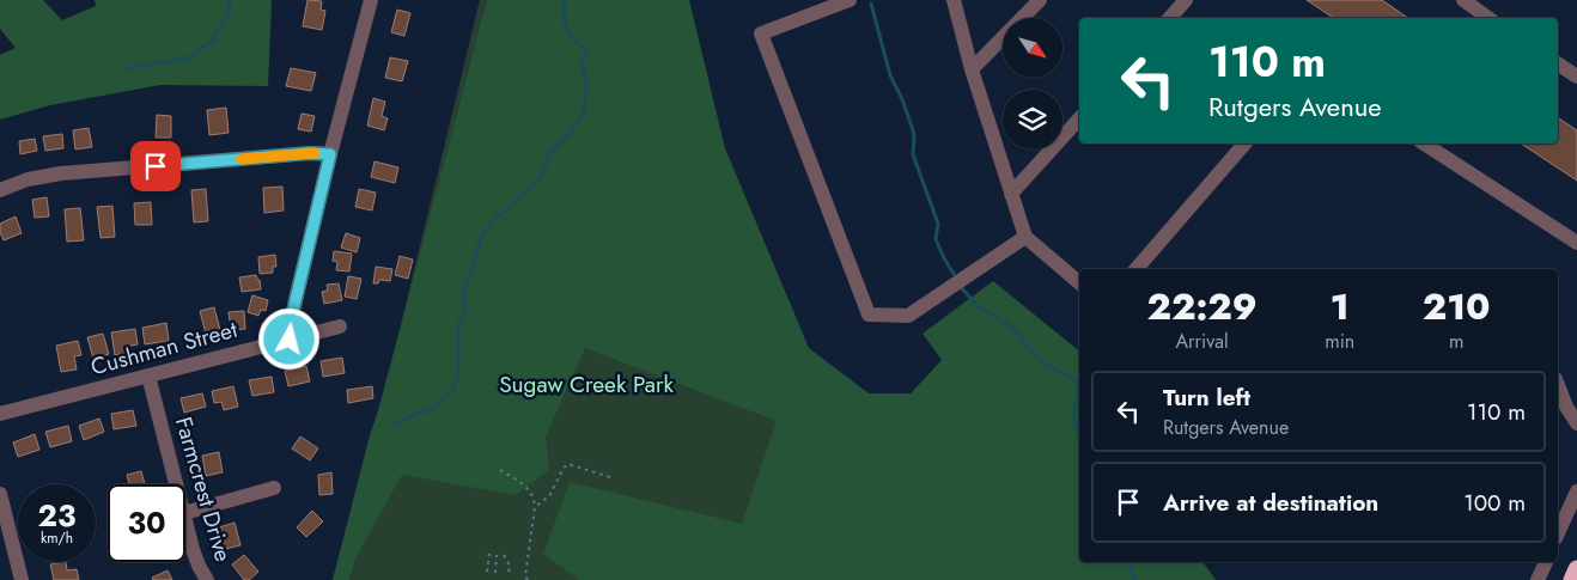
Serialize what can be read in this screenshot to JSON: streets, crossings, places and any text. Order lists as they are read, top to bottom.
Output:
{
  "streets": {
    "street": ["Cushman Street", "Farmcrest Drive"]
  },
  "crossings": [
    ["Cushman Street", "Farmcrest Drive"]
  ],
  "parks": ["Sugaw Creek Park"],
  "north": "bottom right",
  "page": {
    "turn": ["110 m", "Rutgers Avenue"],
    "eta": [
      "22:29",
      "Arrival",
      "1",
      "min",
      "210",
      "m"
    ],
    "list": [
      {
        "name": "Turn left",
        "note": "Rutgers Avenue",
        "value": "110 m"
      },
      {
        "name": "Arrive at destination",
        "value": "100 m"
      }
    ],
    "speed": "23 km/h",
    "limit": "30"
  }
}
